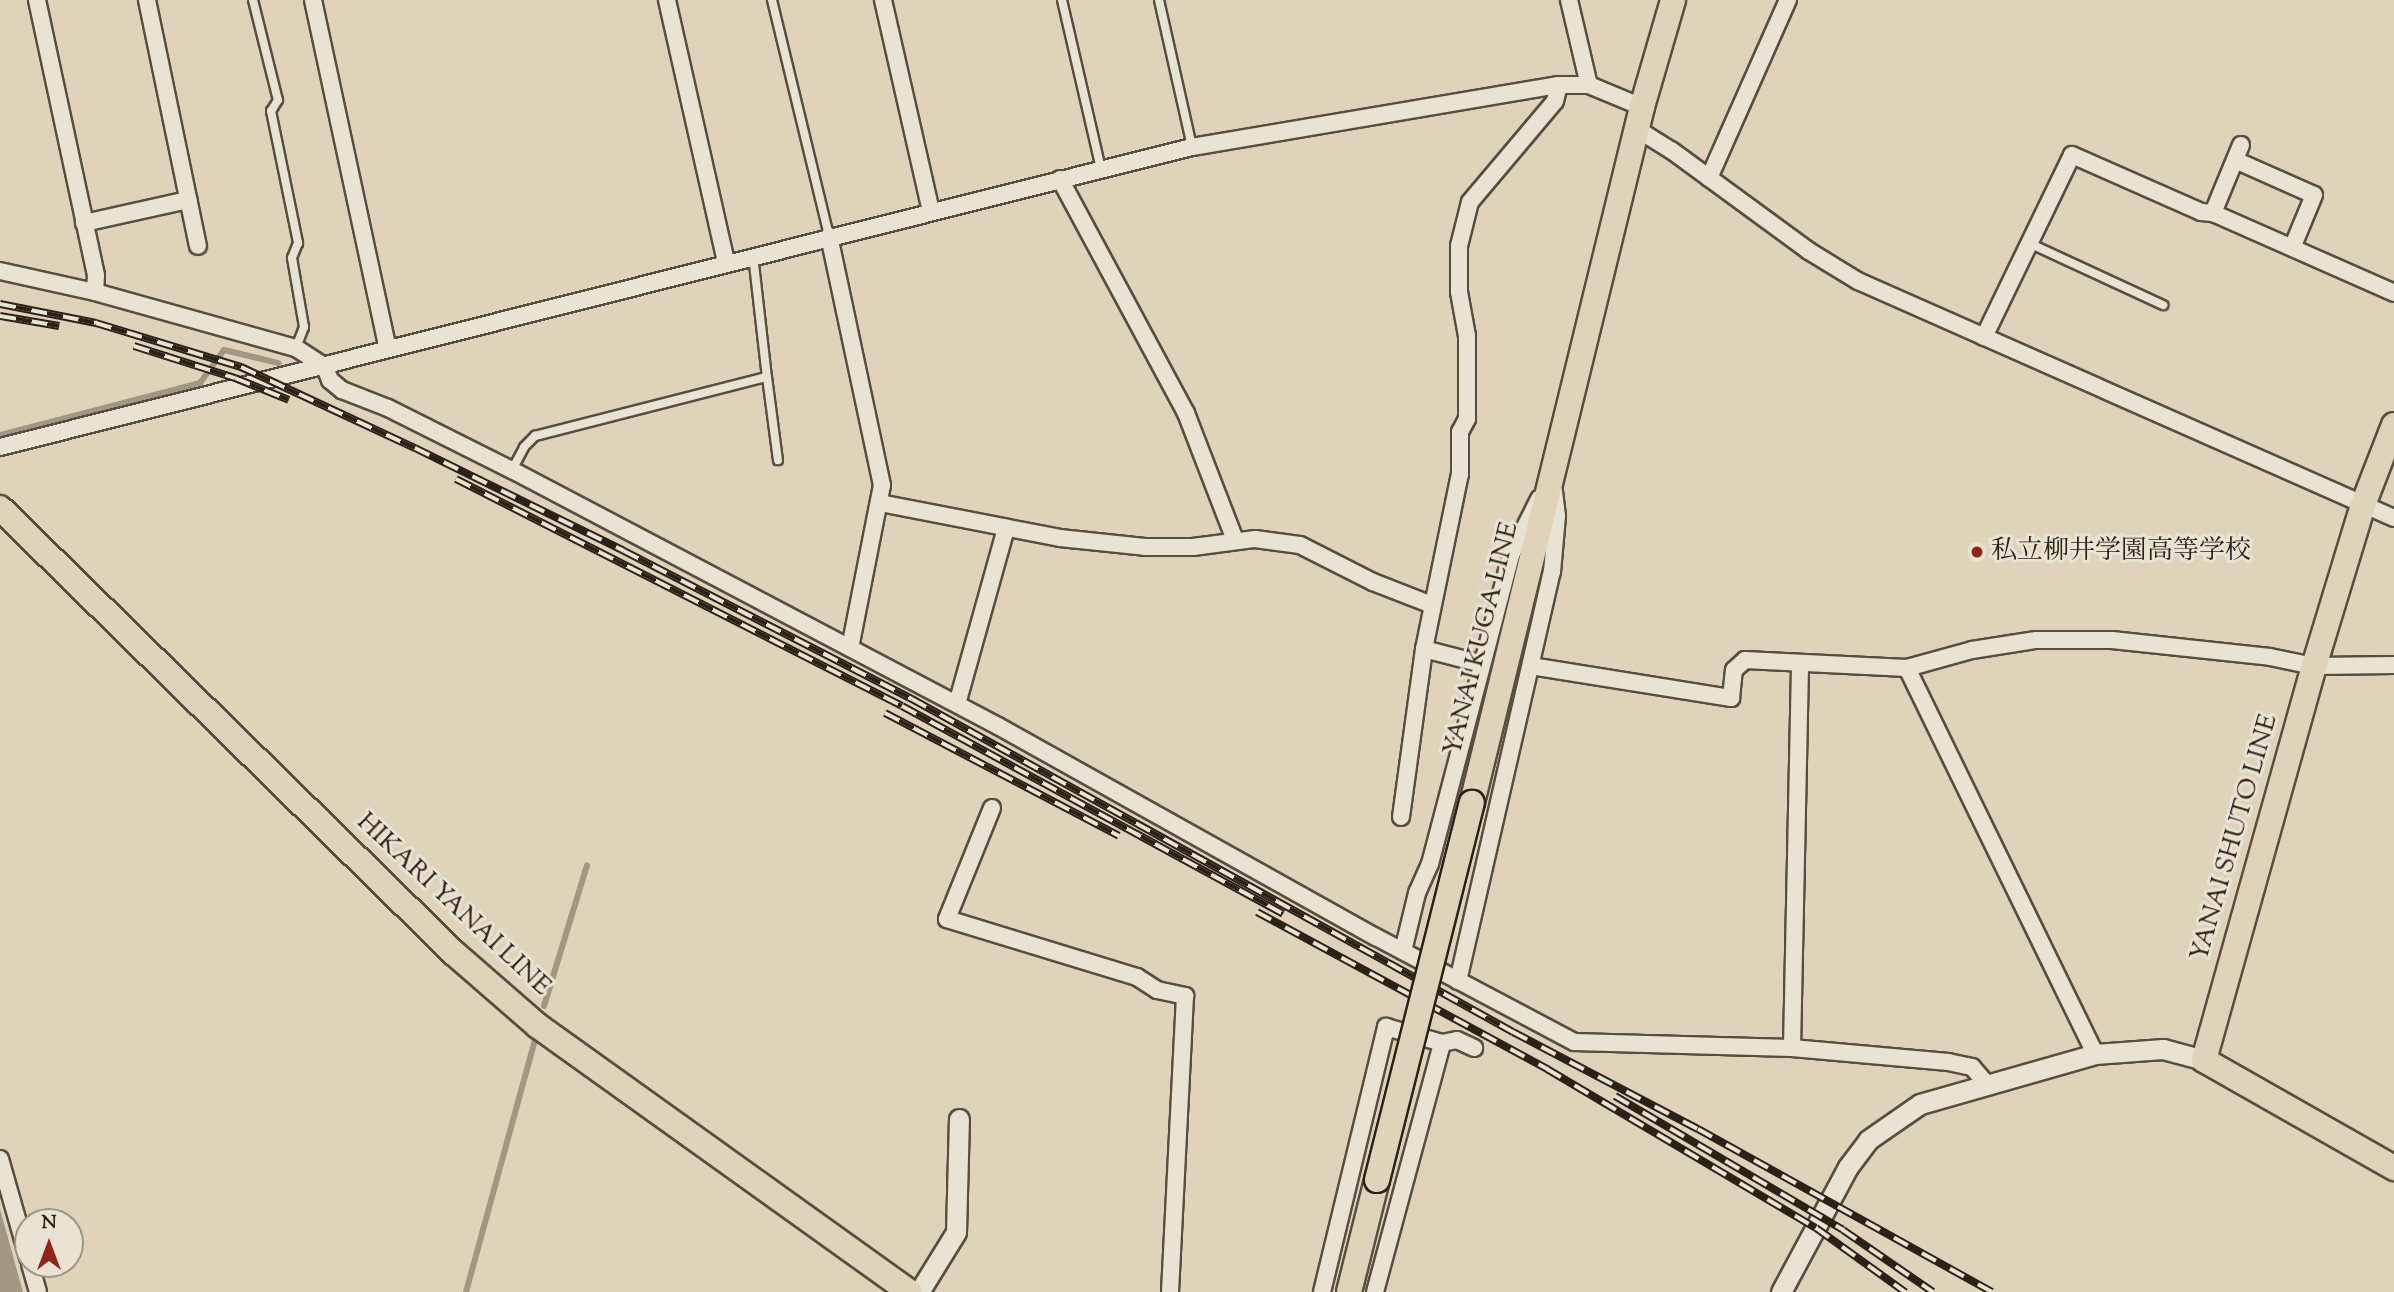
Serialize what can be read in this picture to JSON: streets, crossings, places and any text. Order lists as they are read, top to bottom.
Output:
{
  "streets": {
    "main road": ["YANAI KUGA LINE", "YANAI SHUTO LINE", "HIKARI YANAI LINE"]
  },
  "places": ["私立柳井学園高等学校"],
  "north": "top"
}
